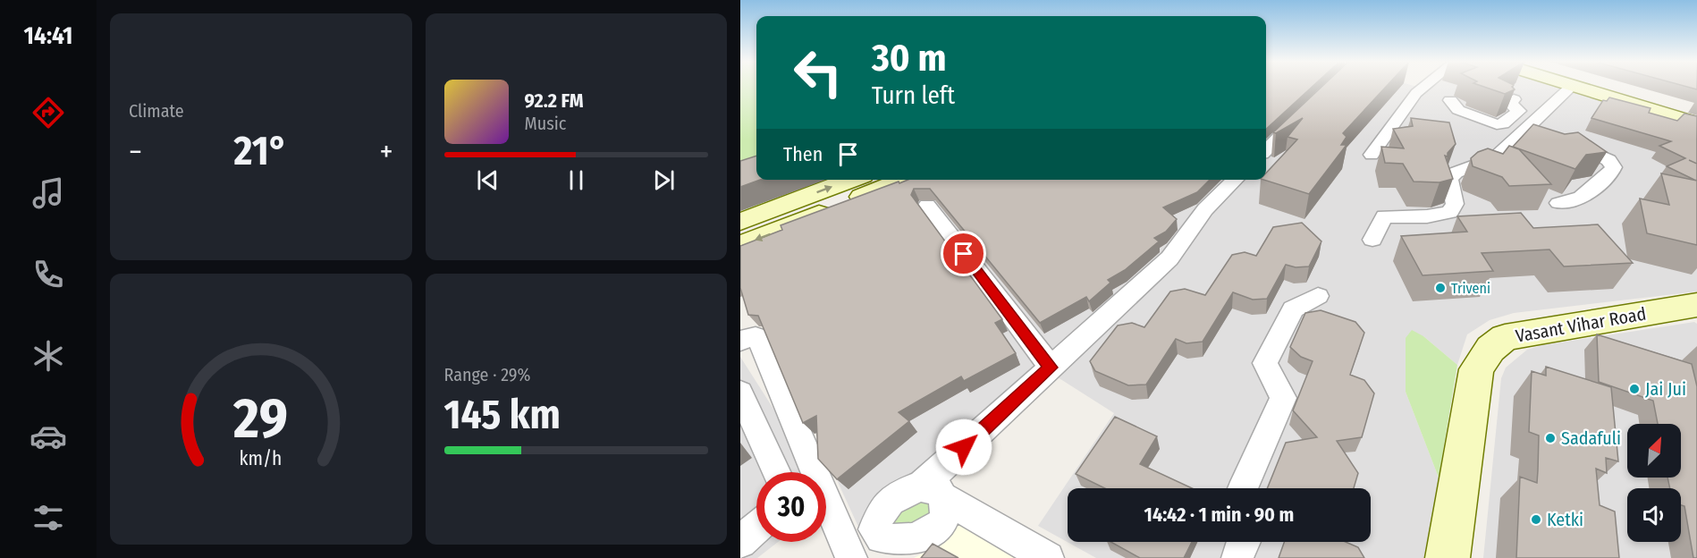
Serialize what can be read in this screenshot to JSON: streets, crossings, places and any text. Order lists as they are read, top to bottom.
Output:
{
  "streets": {
    "street": ["Vasant Vihar Road"]
  },
  "places": [
    "Triveni",
    "Jai Jui",
    "Sadafuli",
    "Ketki"
  ],
  "north": "top right",
  "page": {
    "tabs": "14:41",
    "tile": [
      "Climate",
      ["Range · 29%", "145 km"]
    ],
    "turn": ["30 m", "Turn left"],
    "song": ["92.2 FM", "Music"],
    "then": "Then",
    "heat": ["−", "21°", "+"],
    "limit": "30",
    "trip": "14:42 · 1 min · 90 m",
    "gauge": ["29", "km/h"]
  }
}
